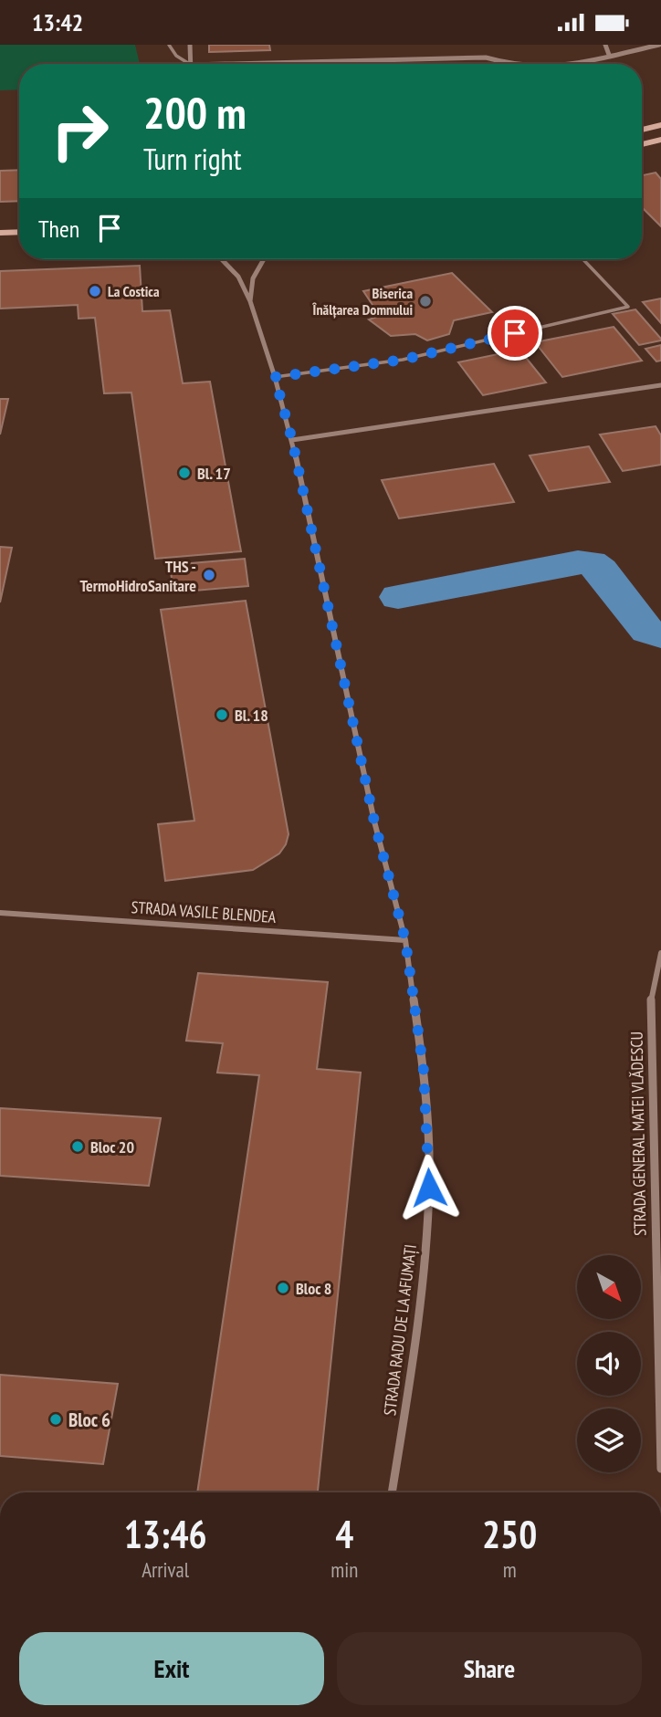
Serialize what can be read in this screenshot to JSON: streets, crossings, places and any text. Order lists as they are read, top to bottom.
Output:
{
  "streets": {
    "street": ["STRADA VASILE BLENDEA", "STRADA GENERAL MATEI VLĂDESCU", "STRADA RADU DE LA AFUMAȚI"]
  },
  "crossings": [
    ["STRADA VASILE BLENDEA", "STRADA RADU DE LA AFUMAȚI"]
  ],
  "places": [
    "La Costica",
    "Biserica Înălțarea Domnului",
    "Bl. 17",
    "THS - TermoHidroSanitare",
    "Bl. 18",
    "Bloc 20",
    "Bloc 8",
    "Bloc 6"
  ],
  "north": "bottom right",
  "page": {
    "status": "13:42",
    "turn": ["200 m", "Turn right"],
    "then": "Then",
    "eta": [
      "13:46",
      "Arrival",
      "4",
      "min",
      "250",
      "m"
    ],
    "buttons": ["Exit", "Share"]
  }
}
